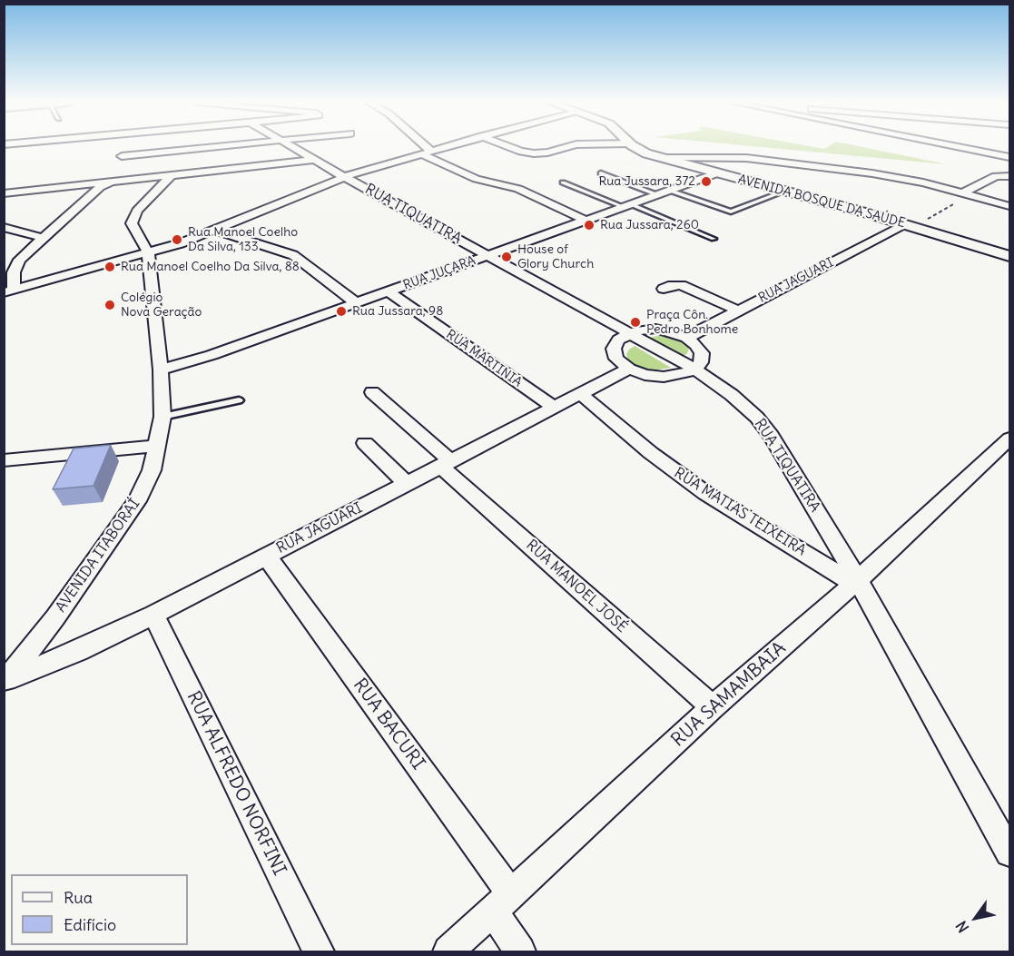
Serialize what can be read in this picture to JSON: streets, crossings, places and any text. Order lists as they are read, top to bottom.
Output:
{
  "streets": {
    "street": [
      "AVENIDA BOSQUE DA SAÚDE",
      "RUA TIQUATIRA",
      "RUA JUÇARA",
      "RUA JAGUARI",
      "RUA MARTINIA",
      "RUA MATIAS TEIXEIRA",
      "AVENIDA ITABORAÍ",
      "RUA MANOEL JOSÉ",
      "RUA SAMAMBAIA",
      "RUA BACURI",
      "RUA ALFREDO NORFINI"
    ]
  },
  "crossings": [
    ["AVENIDA BOSQUE DA SAÚDE", "RUA JUÇARA"],
    ["AVENIDA BOSQUE DA SAÚDE", "RUA JAGUARI"],
    ["RUA TIQUATIRA", "RUA JUÇARA"],
    ["RUA TIQUATIRA", "RUA MATIAS TEIXEIRA"],
    ["RUA TIQUATIRA", "RUA SAMAMBAIA"],
    ["RUA JUÇARA", "RUA MARTINIA"],
    ["RUA JUÇARA", "AVENIDA ITABORAÍ"],
    ["RUA JAGUARI", "RUA MARTINIA"],
    ["RUA JAGUARI", "RUA MATIAS TEIXEIRA"],
    ["RUA JAGUARI", "AVENIDA ITABORAÍ"],
    ["RUA JAGUARI", "RUA MANOEL JOSÉ"],
    ["RUA JAGUARI", "RUA BACURI"],
    ["RUA JAGUARI", "RUA ALFREDO NORFINI"],
    ["RUA MATIAS TEIXEIRA", "RUA SAMAMBAIA"],
    ["RUA MANOEL JOSÉ", "RUA SAMAMBAIA"],
    ["RUA SAMAMBAIA", "RUA BACURI"]
  ],
  "places": [
    "Rua Jussara, 372",
    "Rua Jussara, 260",
    "Rua Manoel Coelho Da Silva, 133",
    "House of Glory Church",
    "Rua Manoel Coelho Da Silva, 88",
    "Colégio Nova Geração",
    "Rua Jussara, 98",
    "Praça Côn. Pedro Bonhome"
  ],
  "legend": ["Rua", "Edifício"],
  "north": "bottom left"
}
